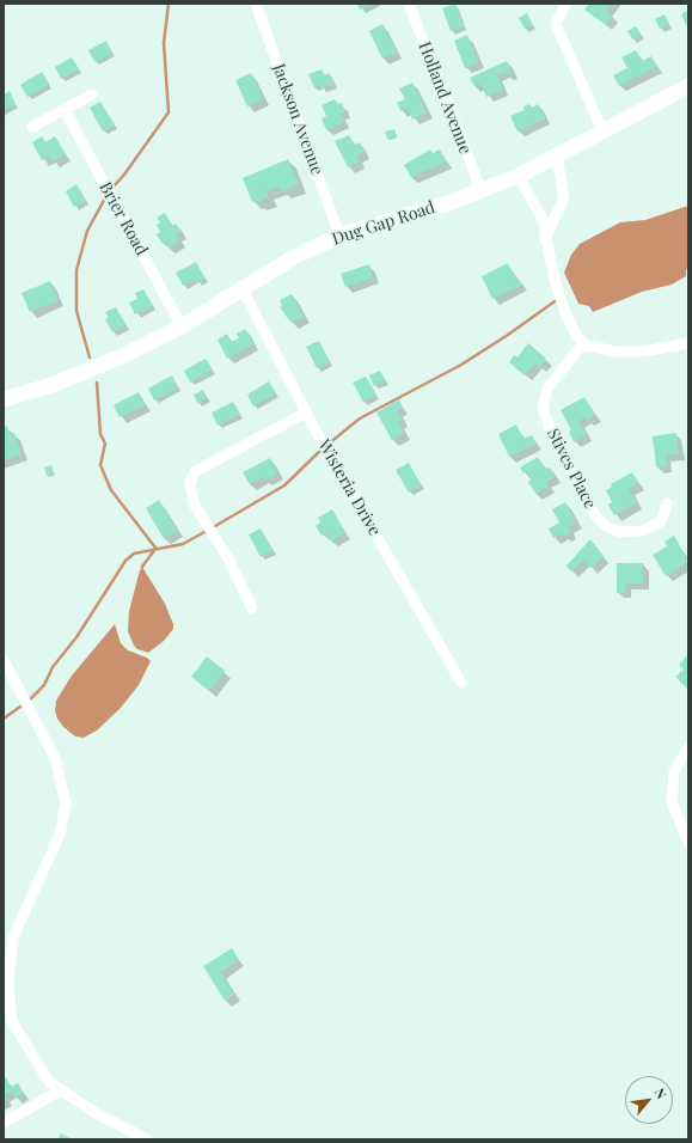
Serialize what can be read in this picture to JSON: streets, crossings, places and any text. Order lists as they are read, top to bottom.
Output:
{
  "streets": {
    "street": [
      "Holland Avenue",
      "Jackson Avenue",
      "Brier Road",
      "Dug Gap Road",
      "Stives Place",
      "Wisteria Drive"
    ]
  },
  "crossings": [
    ["Holland Avenue", "Dug Gap Road"],
    ["Jackson Avenue", "Dug Gap Road"],
    ["Brier Road", "Dug Gap Road"],
    ["Dug Gap Road", "Wisteria Drive"]
  ],
  "north": "top right"
}
